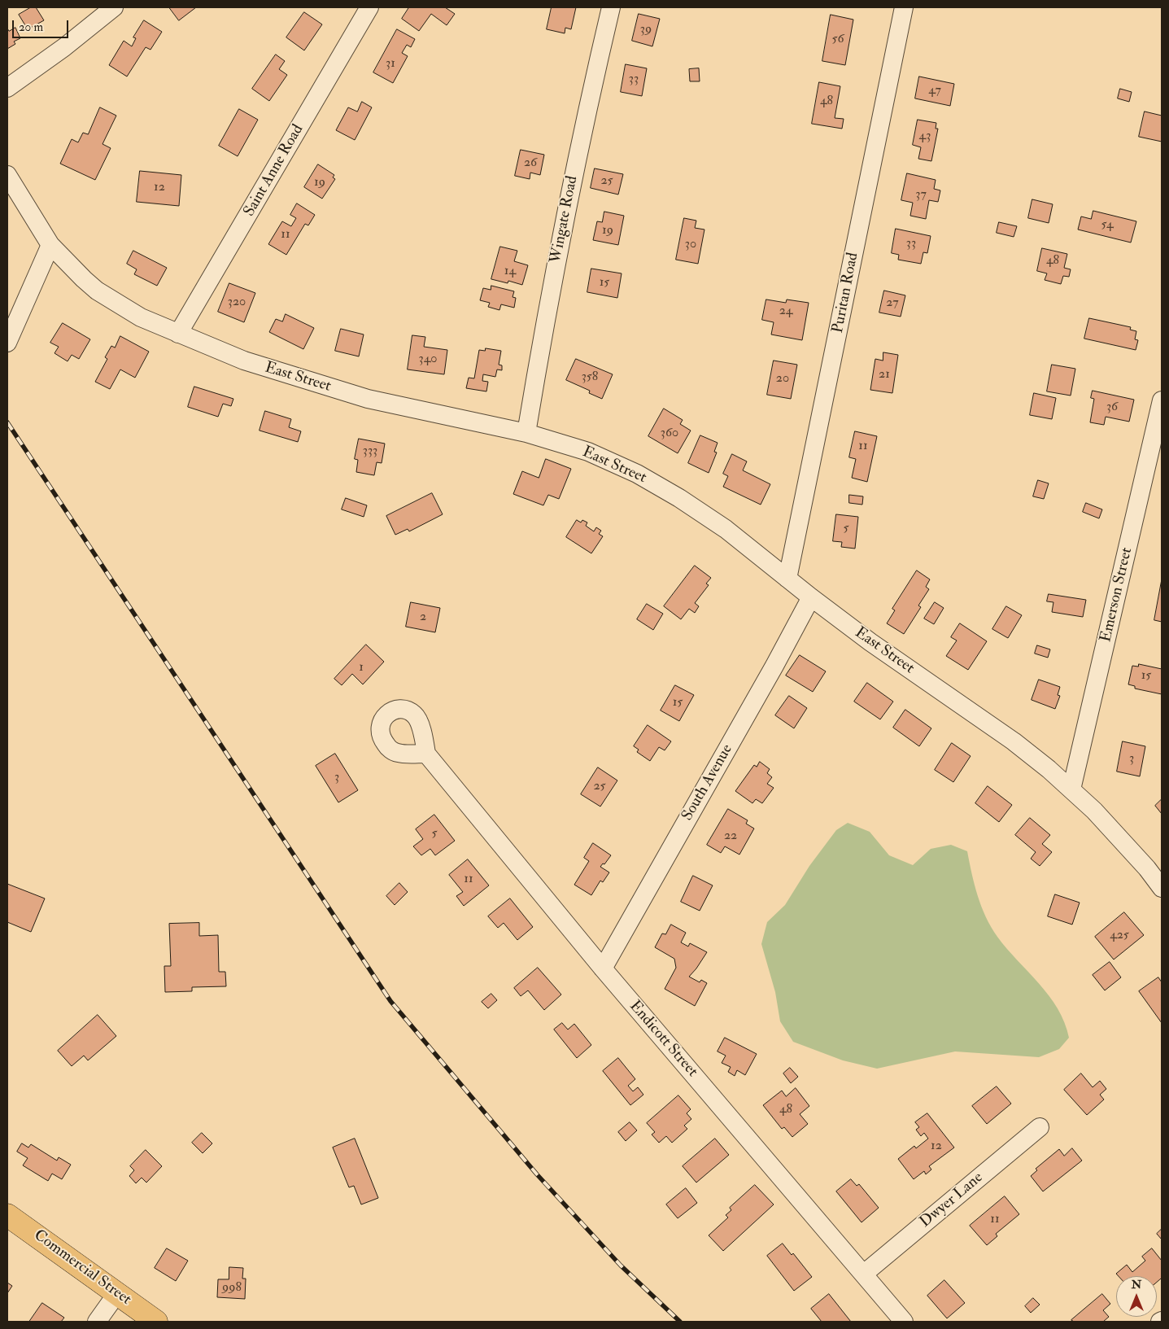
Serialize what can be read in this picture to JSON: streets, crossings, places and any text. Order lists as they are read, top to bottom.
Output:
{
  "streets": {
    "main road": ["Commercial Street"],
    "street": [
      "Saint Anne Road",
      "Wingate Road",
      "Puritan Road",
      "East Street",
      "Emerson Street",
      "South Avenue",
      "Endicott Street",
      "Dwyer Lane"
    ]
  },
  "crossings": [
    ["Saint Anne Road", "East Street"],
    ["Wingate Road", "East Street"],
    ["Puritan Road", "East Street"],
    ["East Street", "Emerson Street"],
    ["East Street", "South Avenue"],
    ["South Avenue", "Endicott Street"],
    ["Endicott Street", "Dwyer Lane"]
  ],
  "house_numbers": [
    "39",
    "56",
    "31",
    "33",
    "47",
    "48",
    "43",
    "26",
    "25",
    "19",
    "12",
    "37",
    "54",
    "19",
    "11",
    "33",
    "30",
    "48",
    "14",
    "15",
    "320",
    "27",
    "24",
    "340",
    "21",
    "358",
    "20",
    "36",
    "360",
    "11",
    "333",
    "5",
    "2",
    "1",
    "15",
    "15",
    "3",
    "3",
    "25",
    "5",
    "22",
    "11",
    "425",
    "48",
    "12",
    "11",
    "998"
  ],
  "scale_bar": "20 m",
  "north": "top"
}
